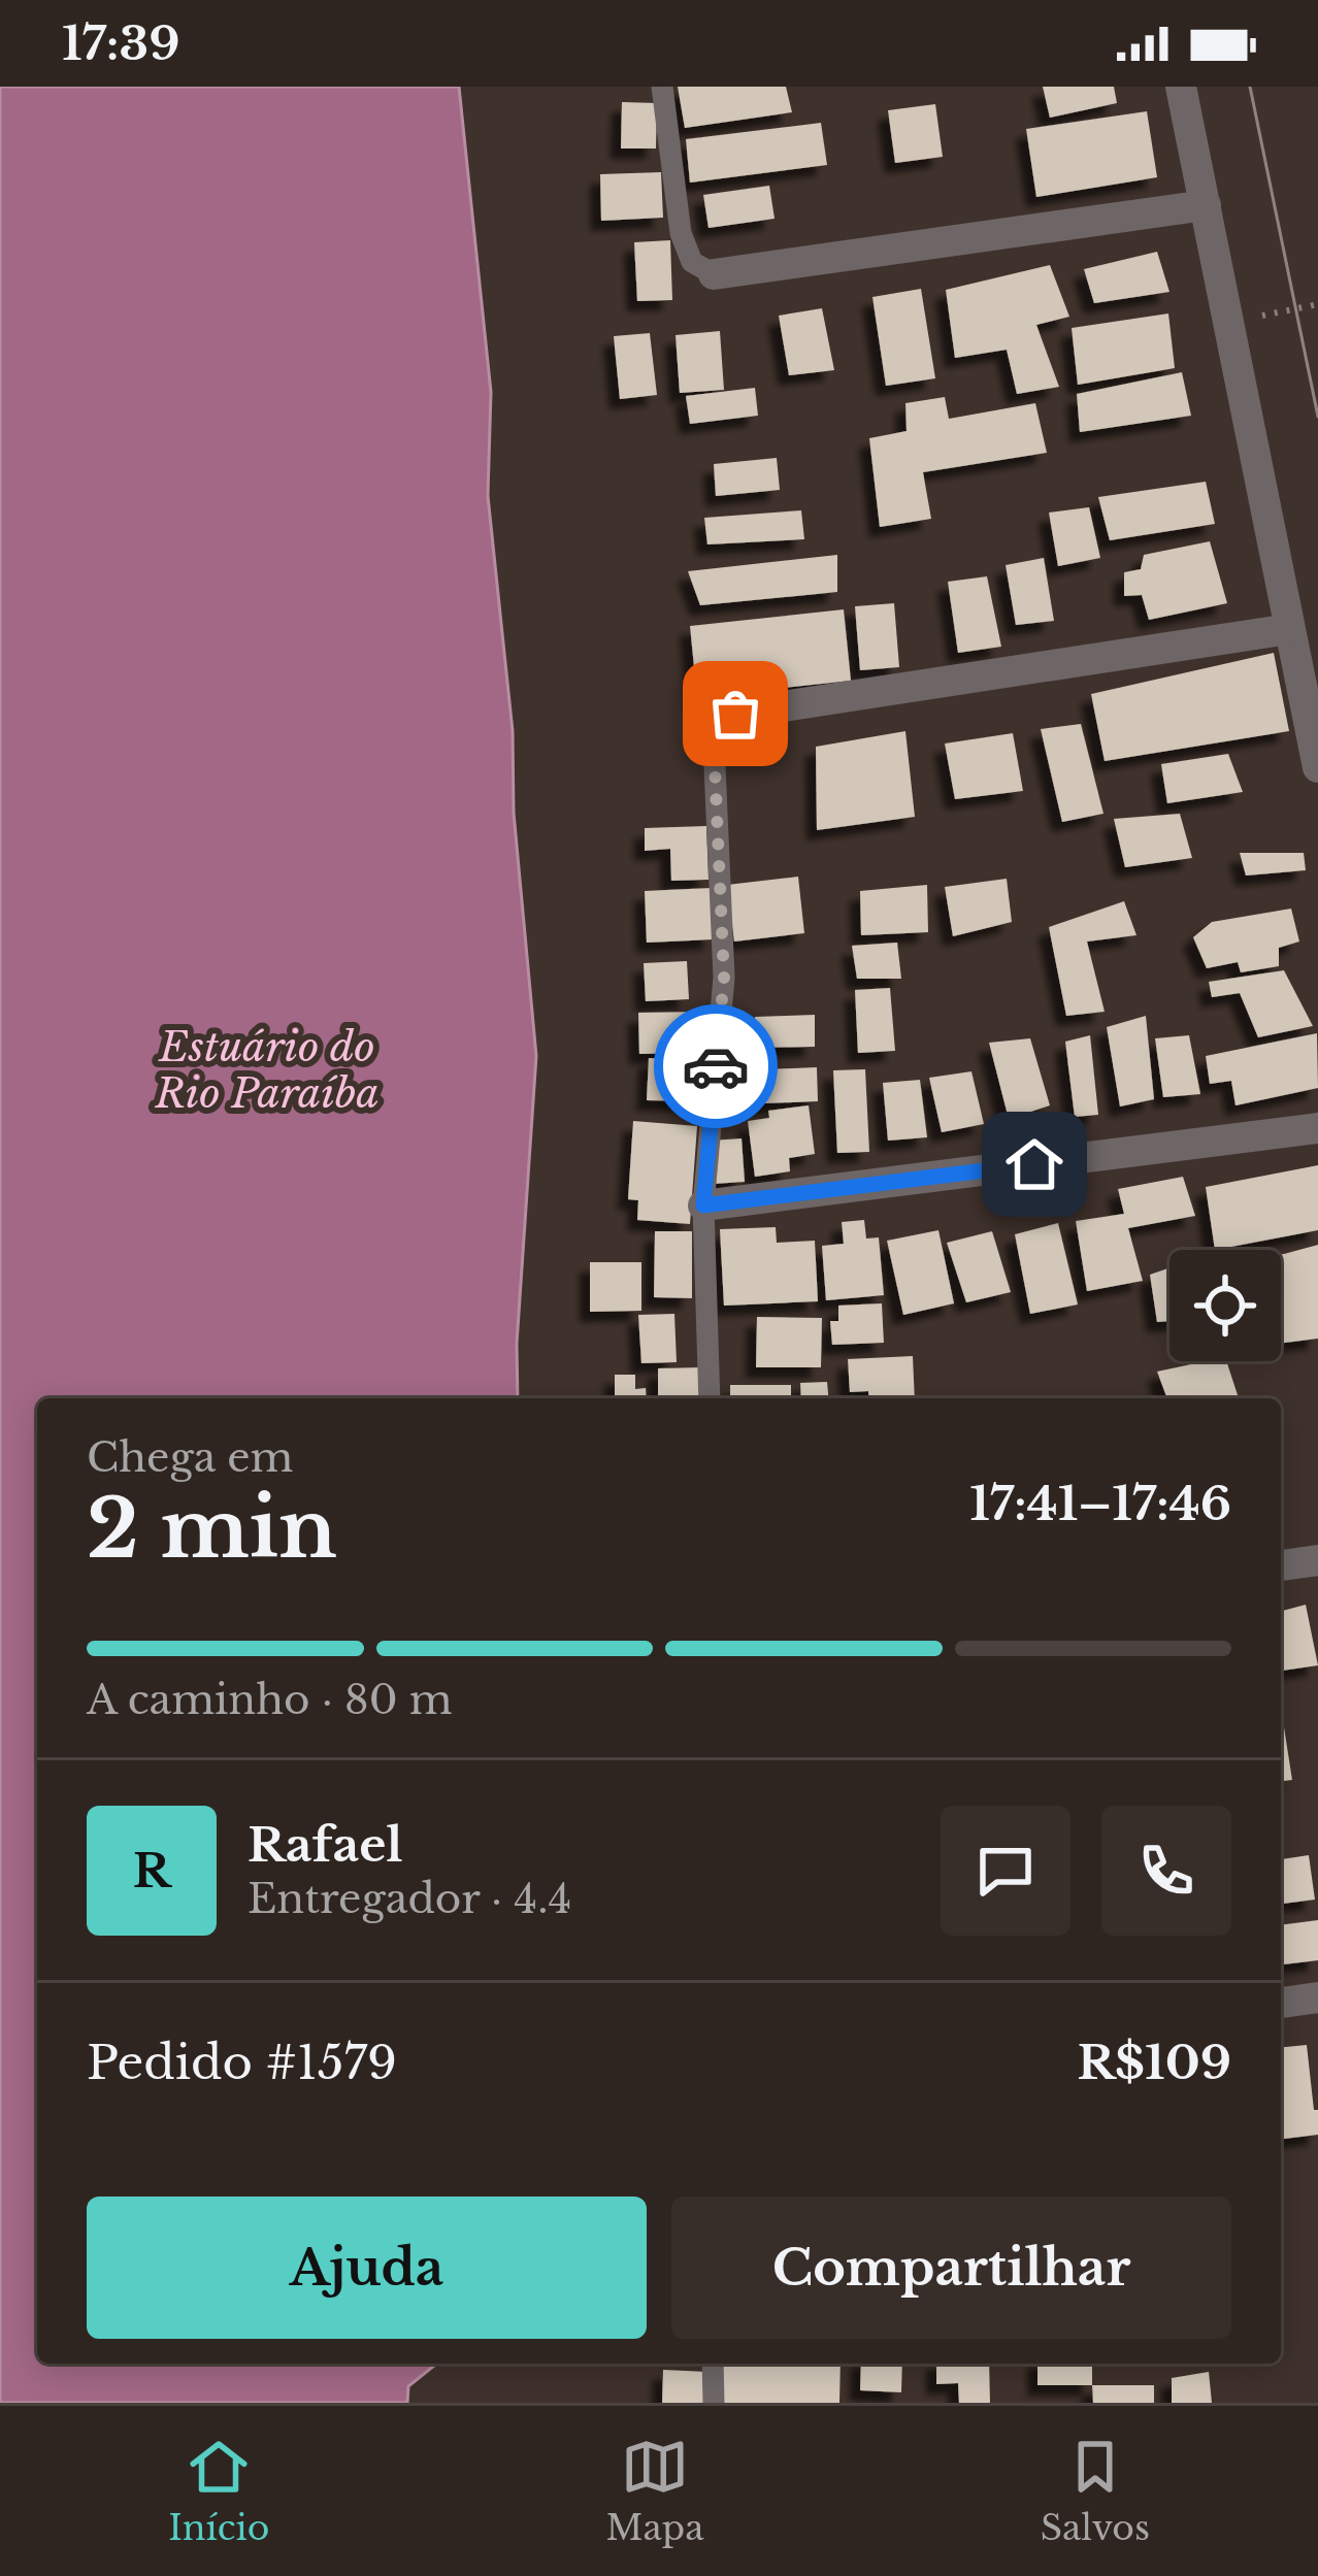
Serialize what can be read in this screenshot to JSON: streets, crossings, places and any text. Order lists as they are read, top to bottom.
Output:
{
  "water": ["Estuário do Rio Paraíba"],
  "page": {
    "status": "17:39",
    "heading": ["2 min", "Chega em", "17:41–17:46"],
    "panel": [
      "Rafael",
      "Entregador · 4.4",
      "Pedido #1579",
      "R$109"
    ],
    "bar": "A caminho · 80 m",
    "round": "R",
    "buttons": ["Ajuda", "Compartilhar"],
    "tabs": ["Início", "Mapa", "Salvos"]
  }
}
